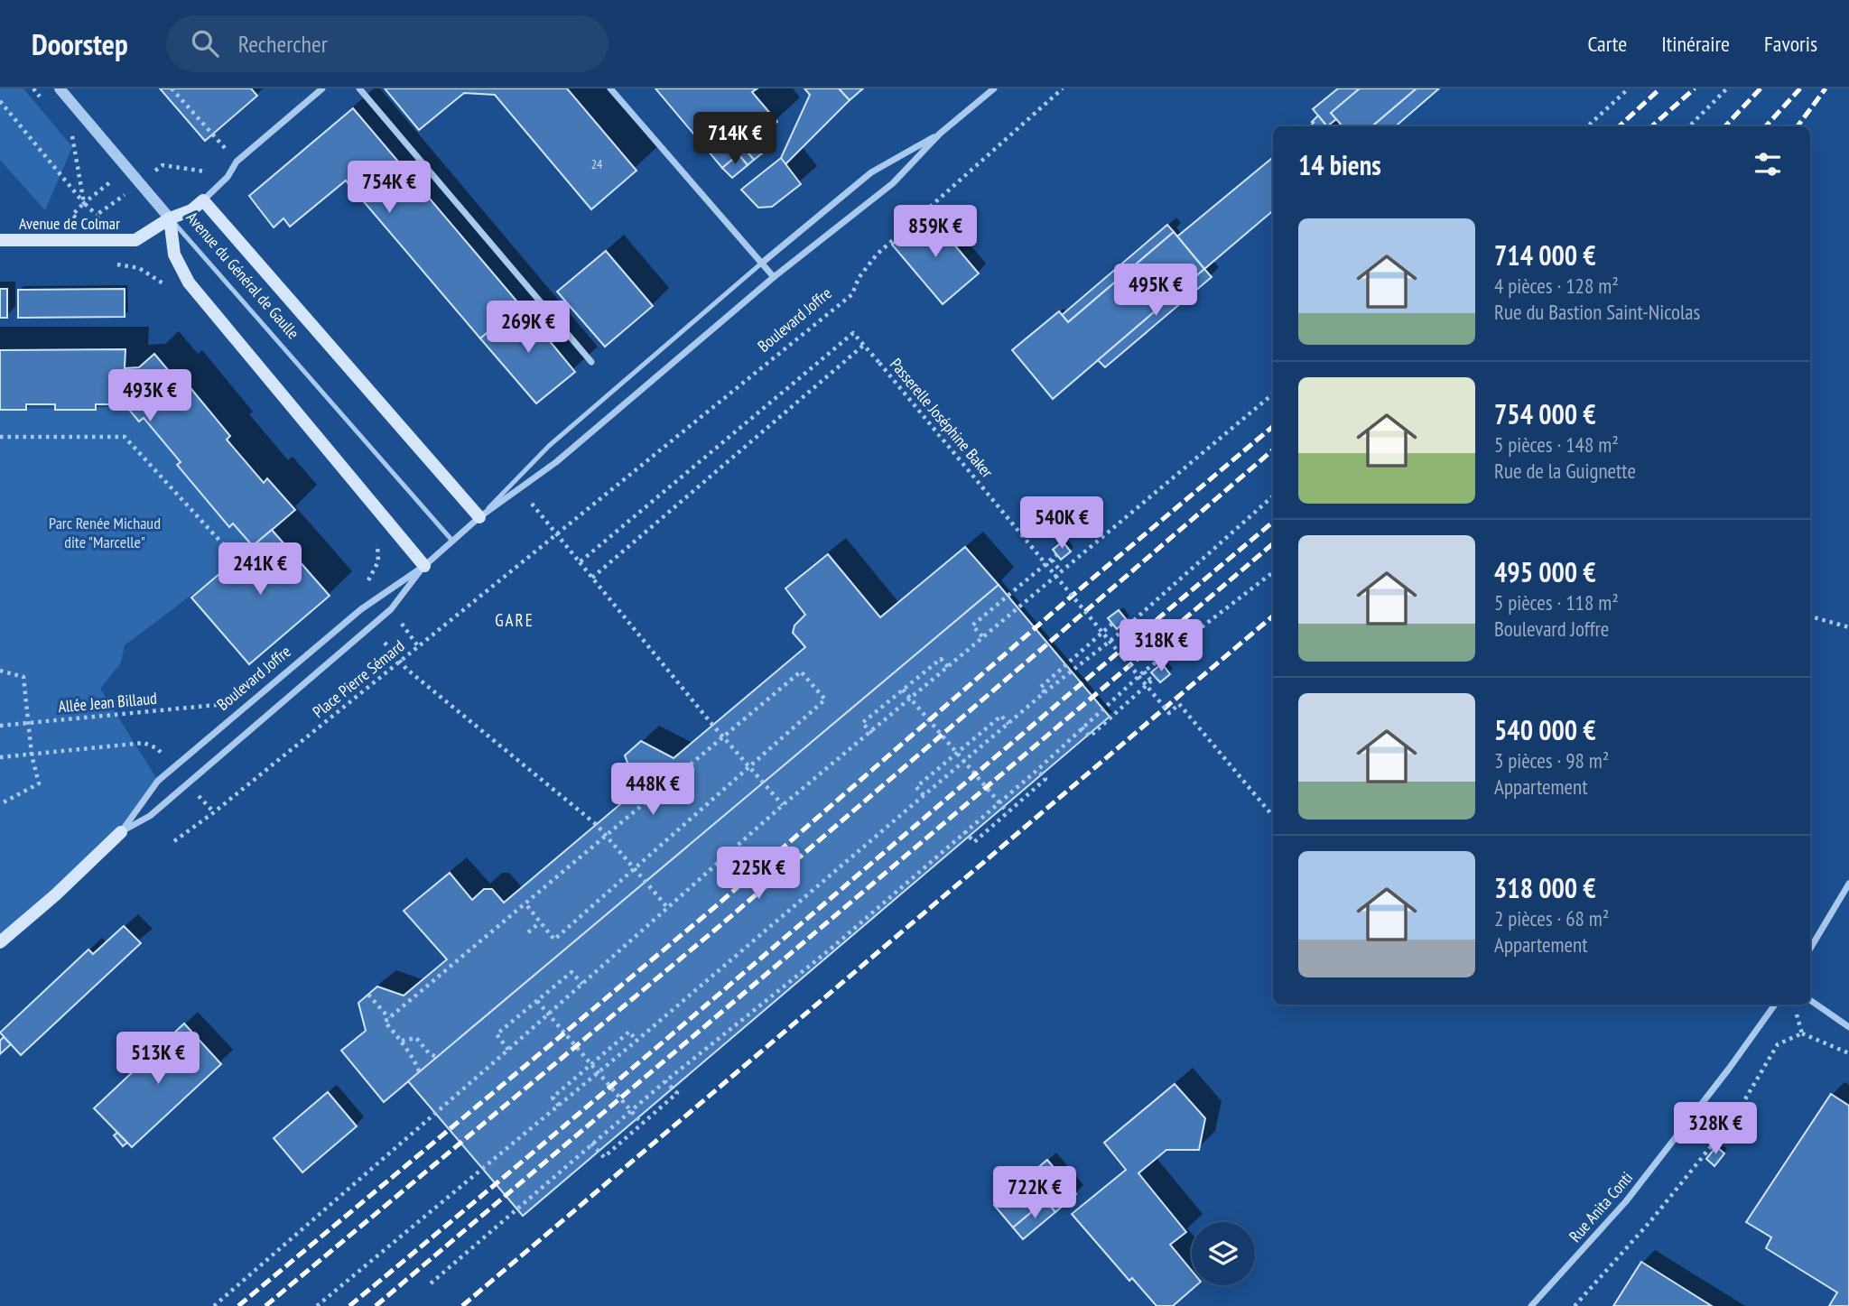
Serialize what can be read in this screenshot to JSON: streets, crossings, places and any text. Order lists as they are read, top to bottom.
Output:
{
  "streets": {
    "main road": ["Avenue de Colmar", "Avenue du Général de Gaulle", "Boulevard Joffre"],
    "street": ["Rue Anita Conti"],
    "path": ["Passerelle Joséphine Baker", "Place Pierre Sémard", "Allée Jean Billaud"]
  },
  "crossings": [
    ["Avenue de Colmar", "Avenue du Général de Gaulle"],
    ["Avenue du Général de Gaulle", "Boulevard Joffre"],
    ["Boulevard Joffre", "Place Pierre Sémard"]
  ],
  "districts": ["GARE"],
  "parks": ["Parc Renée Michaud dite \"Marcelle\""],
  "house_numbers": ["24"],
  "page": {
    "header": "Doorstep",
    "search": "Rechercher",
    "nav": ["Carte", "Itinéraire", "Favoris"],
    "price": [
      "714K €",
      "754K €",
      "859K €",
      "495K €",
      "269K €",
      "493K €",
      "540K €",
      "241K €",
      "318K €",
      "448K €",
      "225K €",
      "513K €",
      "328K €",
      "722K €"
    ],
    "heading": "14 biens",
    "list": [
      {
        "name": "714 000 €",
        "note": "4 pièces · 128 m² · Rue du Bastion Saint-Nicolas"
      },
      {
        "name": "754 000 €",
        "note": "5 pièces · 148 m² · Rue de la Guignette"
      },
      {
        "name": "495 000 €",
        "note": "5 pièces · 118 m² · Boulevard Joffre"
      },
      {
        "name": "540 000 €",
        "note": "3 pièces · 98 m² · Appartement"
      },
      {
        "name": "318 000 €",
        "note": "2 pièces · 68 m² · Appartement"
      }
    ]
  }
}
